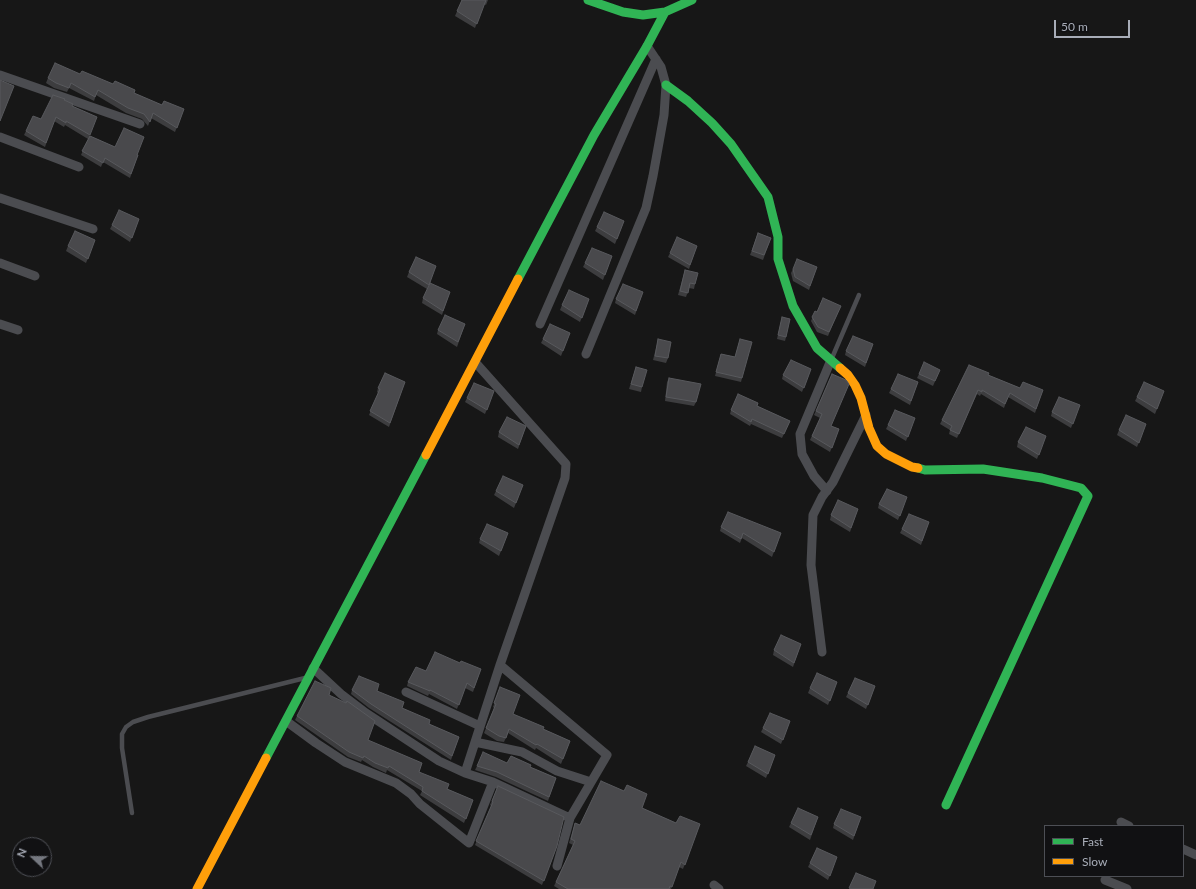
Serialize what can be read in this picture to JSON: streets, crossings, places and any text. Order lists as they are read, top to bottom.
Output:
{
  "legend": ["Fast", "Slow"],
  "scale_bar": "50 m",
  "north": "left"
}
